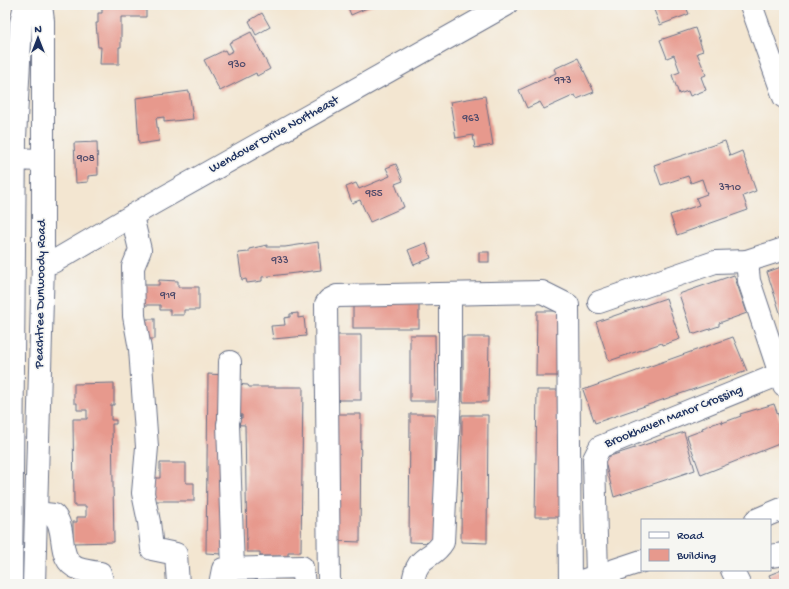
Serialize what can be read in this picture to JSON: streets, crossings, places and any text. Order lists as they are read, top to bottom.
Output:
{
  "streets": {
    "main road": ["Wendover Drive Northeast", "Peachtree Dunwoody Road", "Brookhaven Manor Crossing"]
  },
  "crossings": [
    ["Wendover Drive Northeast", "Peachtree Dunwoody Road"]
  ],
  "house_numbers": [
    "930",
    "973",
    "963",
    "908",
    "3710",
    "955",
    "933",
    "919"
  ],
  "legend": ["Road", "Building"],
  "north": "top"
}
